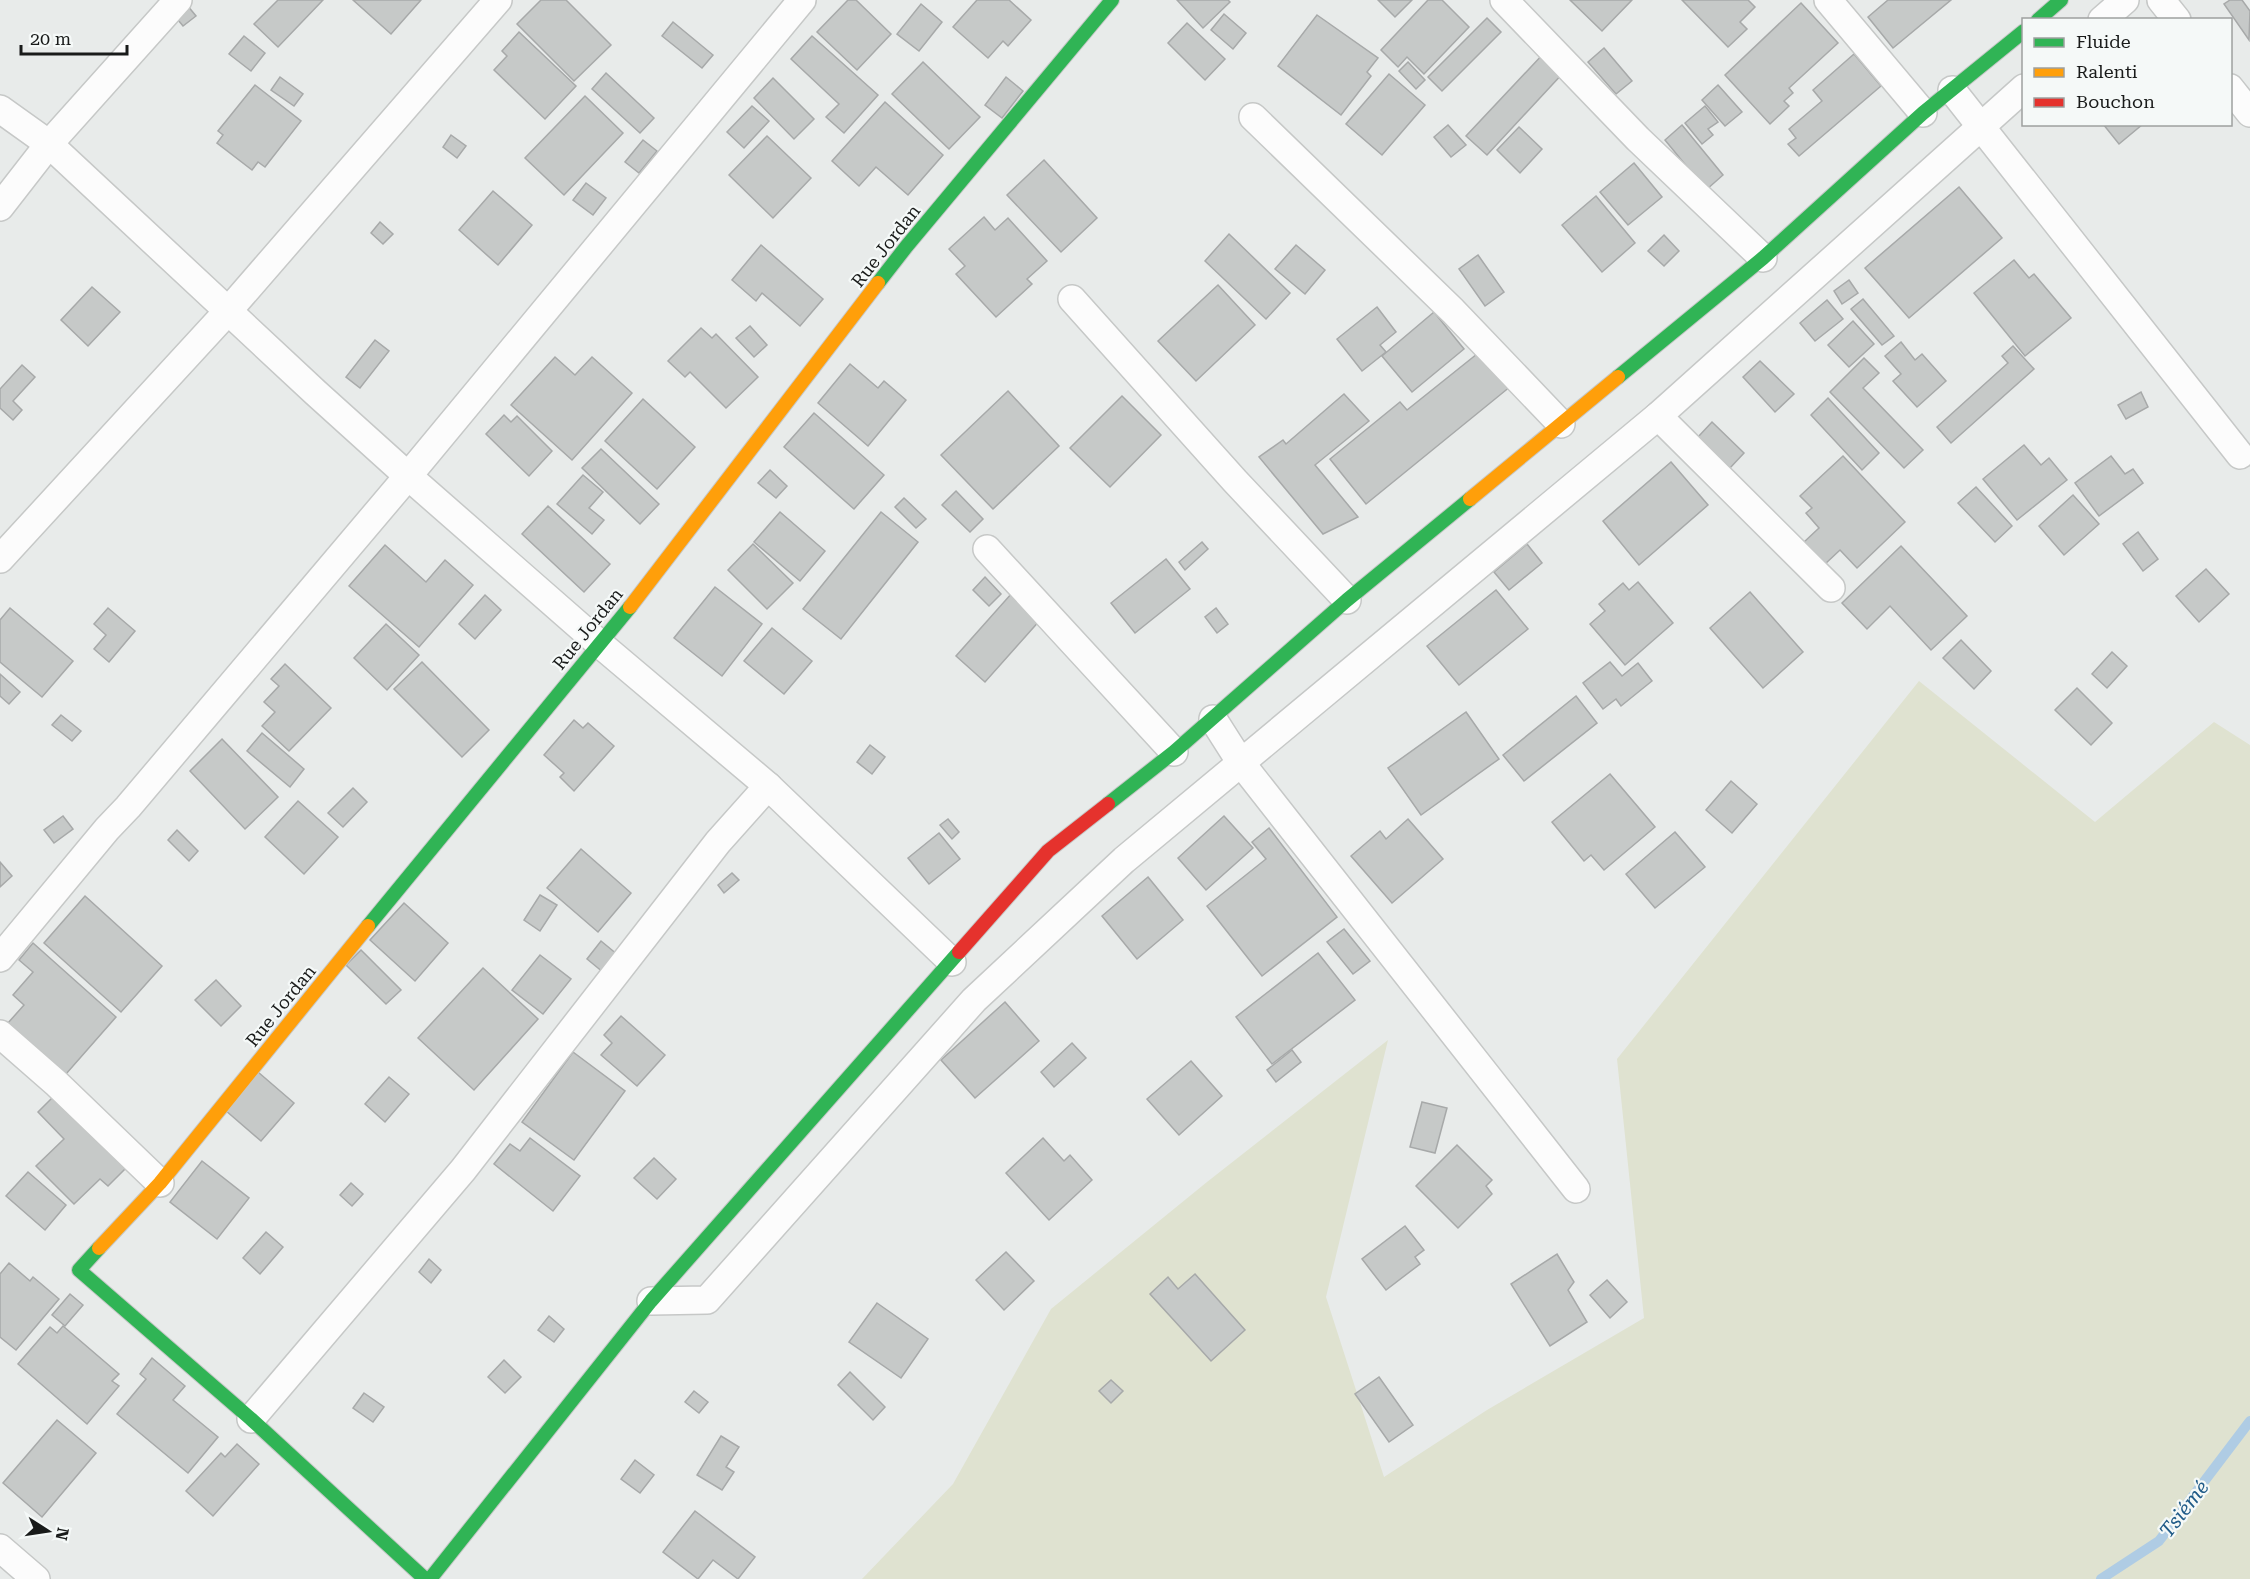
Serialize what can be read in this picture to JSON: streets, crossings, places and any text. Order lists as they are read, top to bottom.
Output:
{
  "streets": {
    "main road": ["Rue Jordan"]
  },
  "water": ["Tsiémé"],
  "legend": ["Fluide", "Ralenti", "Bouchon"],
  "scale_bar": "20 m",
  "north": "right"
}
